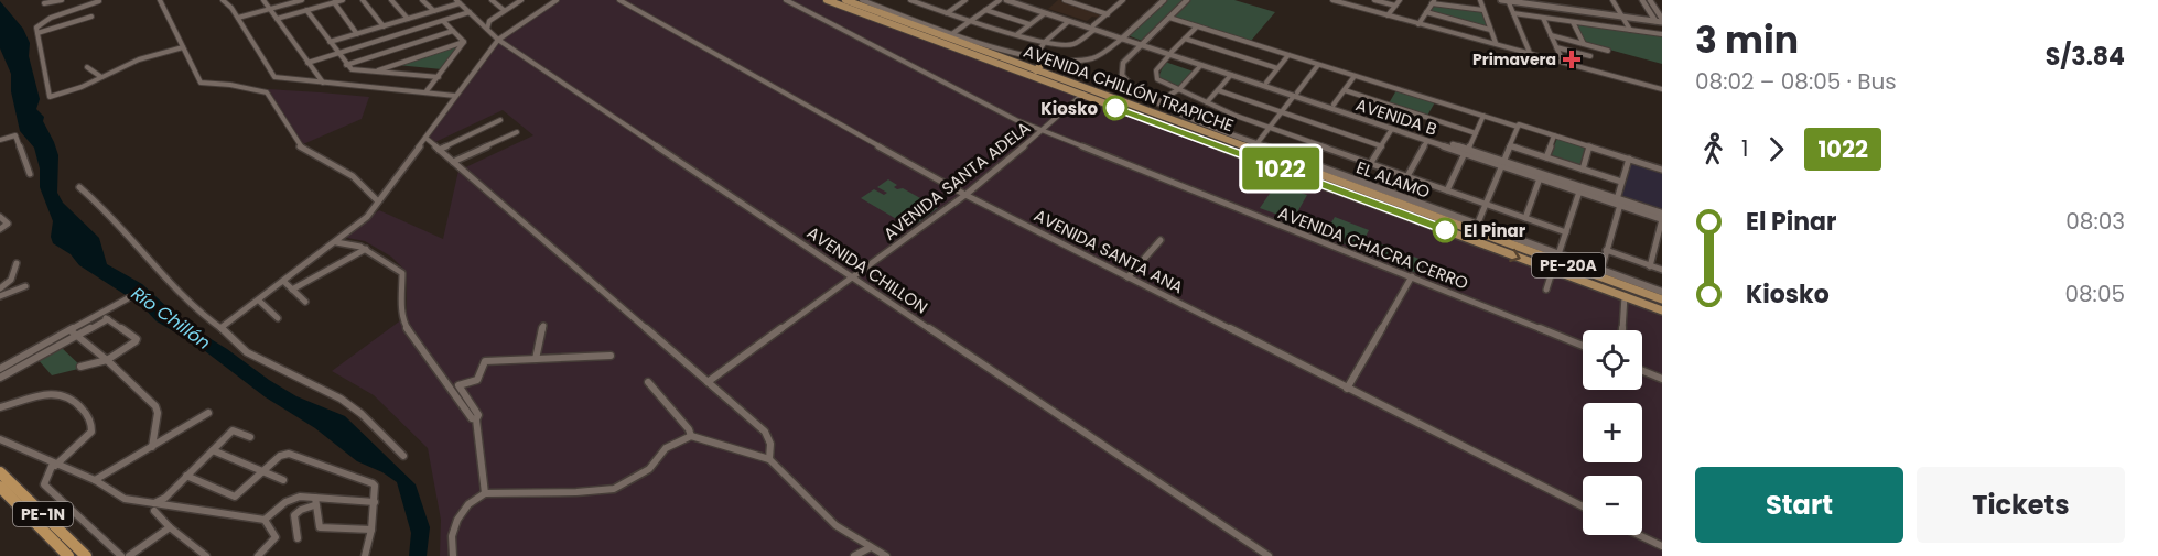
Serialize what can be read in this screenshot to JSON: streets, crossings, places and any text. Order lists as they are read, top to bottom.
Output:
{
  "streets": {
    "highway": ["PE-1N"],
    "main road": ["AVENIDA CHILLÓN TRAPICHE", "PE-20A"],
    "street": [
      "AVENIDA B",
      "EL ALAMO",
      "AVENIDA SANTA ADELA",
      "AVENIDA CHACRA CERRO",
      "AVENIDA SANTA ANA",
      "AVENIDA CHILLON"
    ]
  },
  "crossings": [
    ["AVENIDA CHILLÓN TRAPICHE", "EL ALAMO"],
    ["AVENIDA CHILLÓN TRAPICHE", "AVENIDA SANTA ADELA"],
    ["AVENIDA SANTA ADELA", "AVENIDA CHACRA CERRO"],
    ["AVENIDA SANTA ADELA", "AVENIDA SANTA ANA"],
    ["AVENIDA SANTA ADELA", "AVENIDA CHILLON"]
  ],
  "water": ["Río Chillón"],
  "places": {
    "health": ["Primavera"],
    "other": ["Kiosko", "El Pinar"]
  },
  "lines": ["bus line 1022"],
  "page": {
    "on_map": "1022",
    "heading": ["3 min", "08:02 – 08:05 · Bus", "S/3.84"],
    "legs": ["1", "1022"],
    "list": [
      {
        "name": "El Pinar",
        "value": "08:03"
      },
      {
        "name": "Kiosko",
        "value": "08:05"
      }
    ],
    "map_buttons": ["+", "−"],
    "buttons": ["Start", "Tickets"]
  }
}
